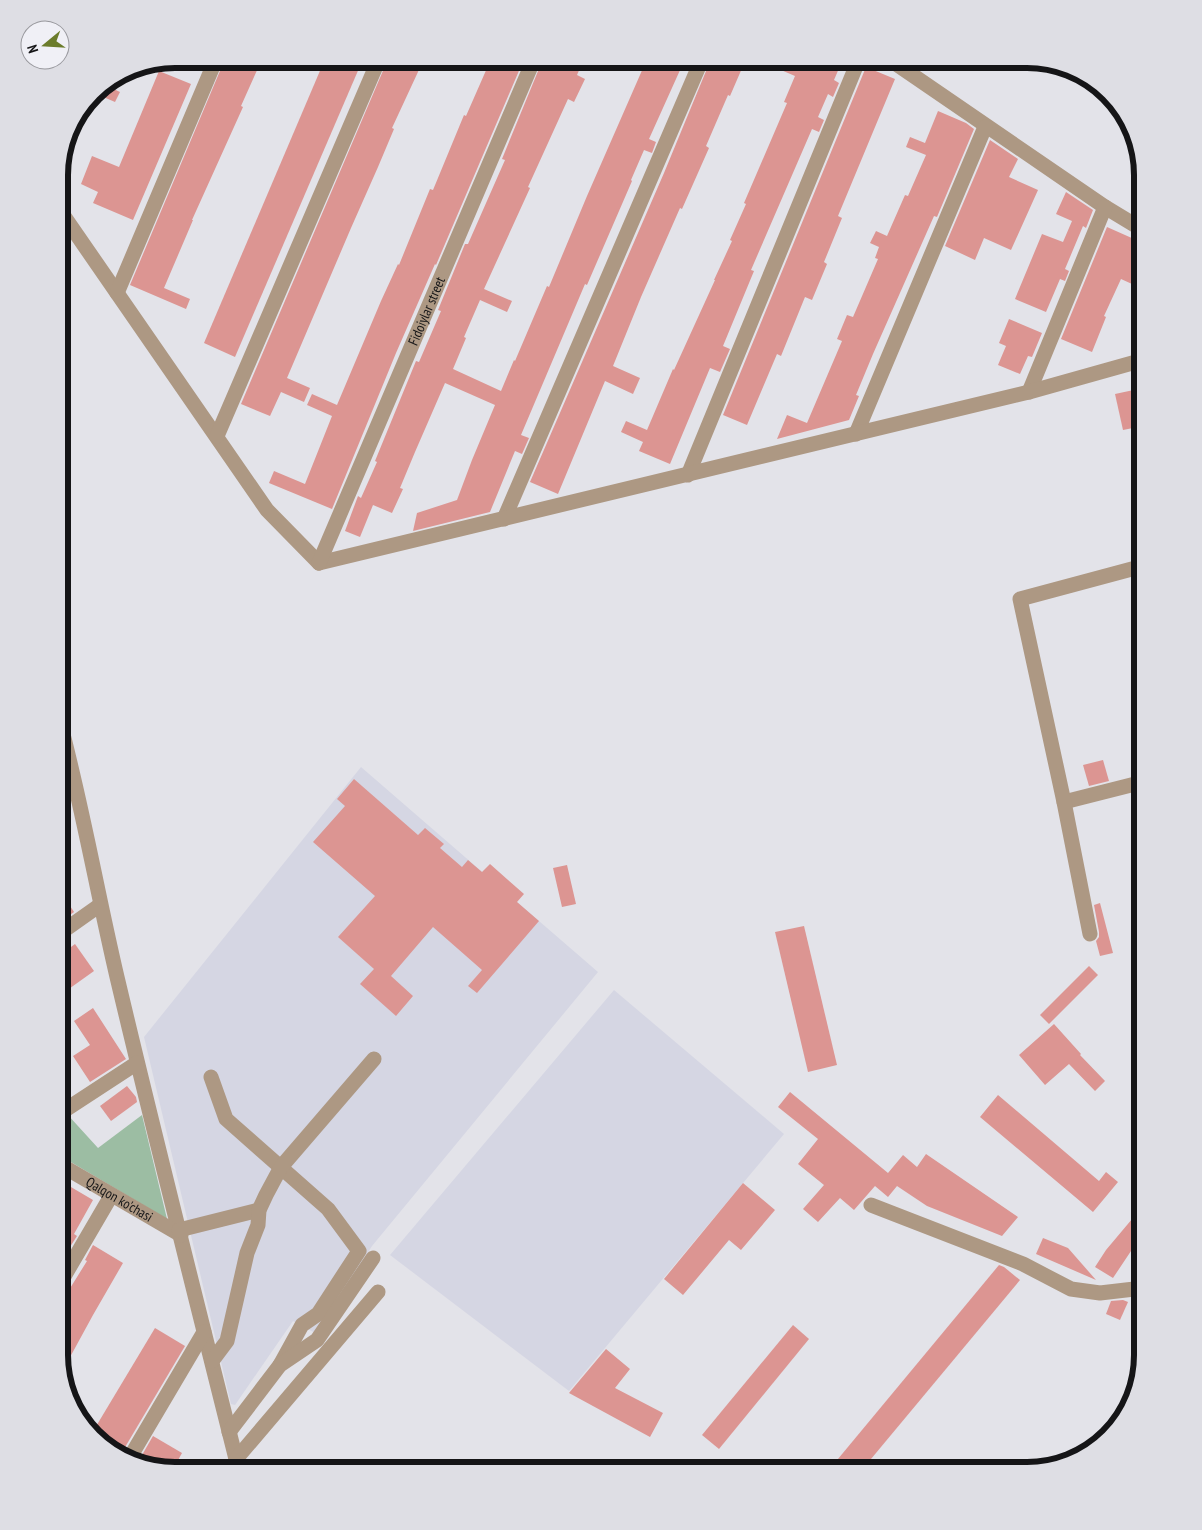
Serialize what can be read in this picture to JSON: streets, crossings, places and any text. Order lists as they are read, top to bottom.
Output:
{
  "streets": {
    "street": ["Fidoiylar street", "Qalqon ko'chasi"]
  },
  "north": "left"
}
